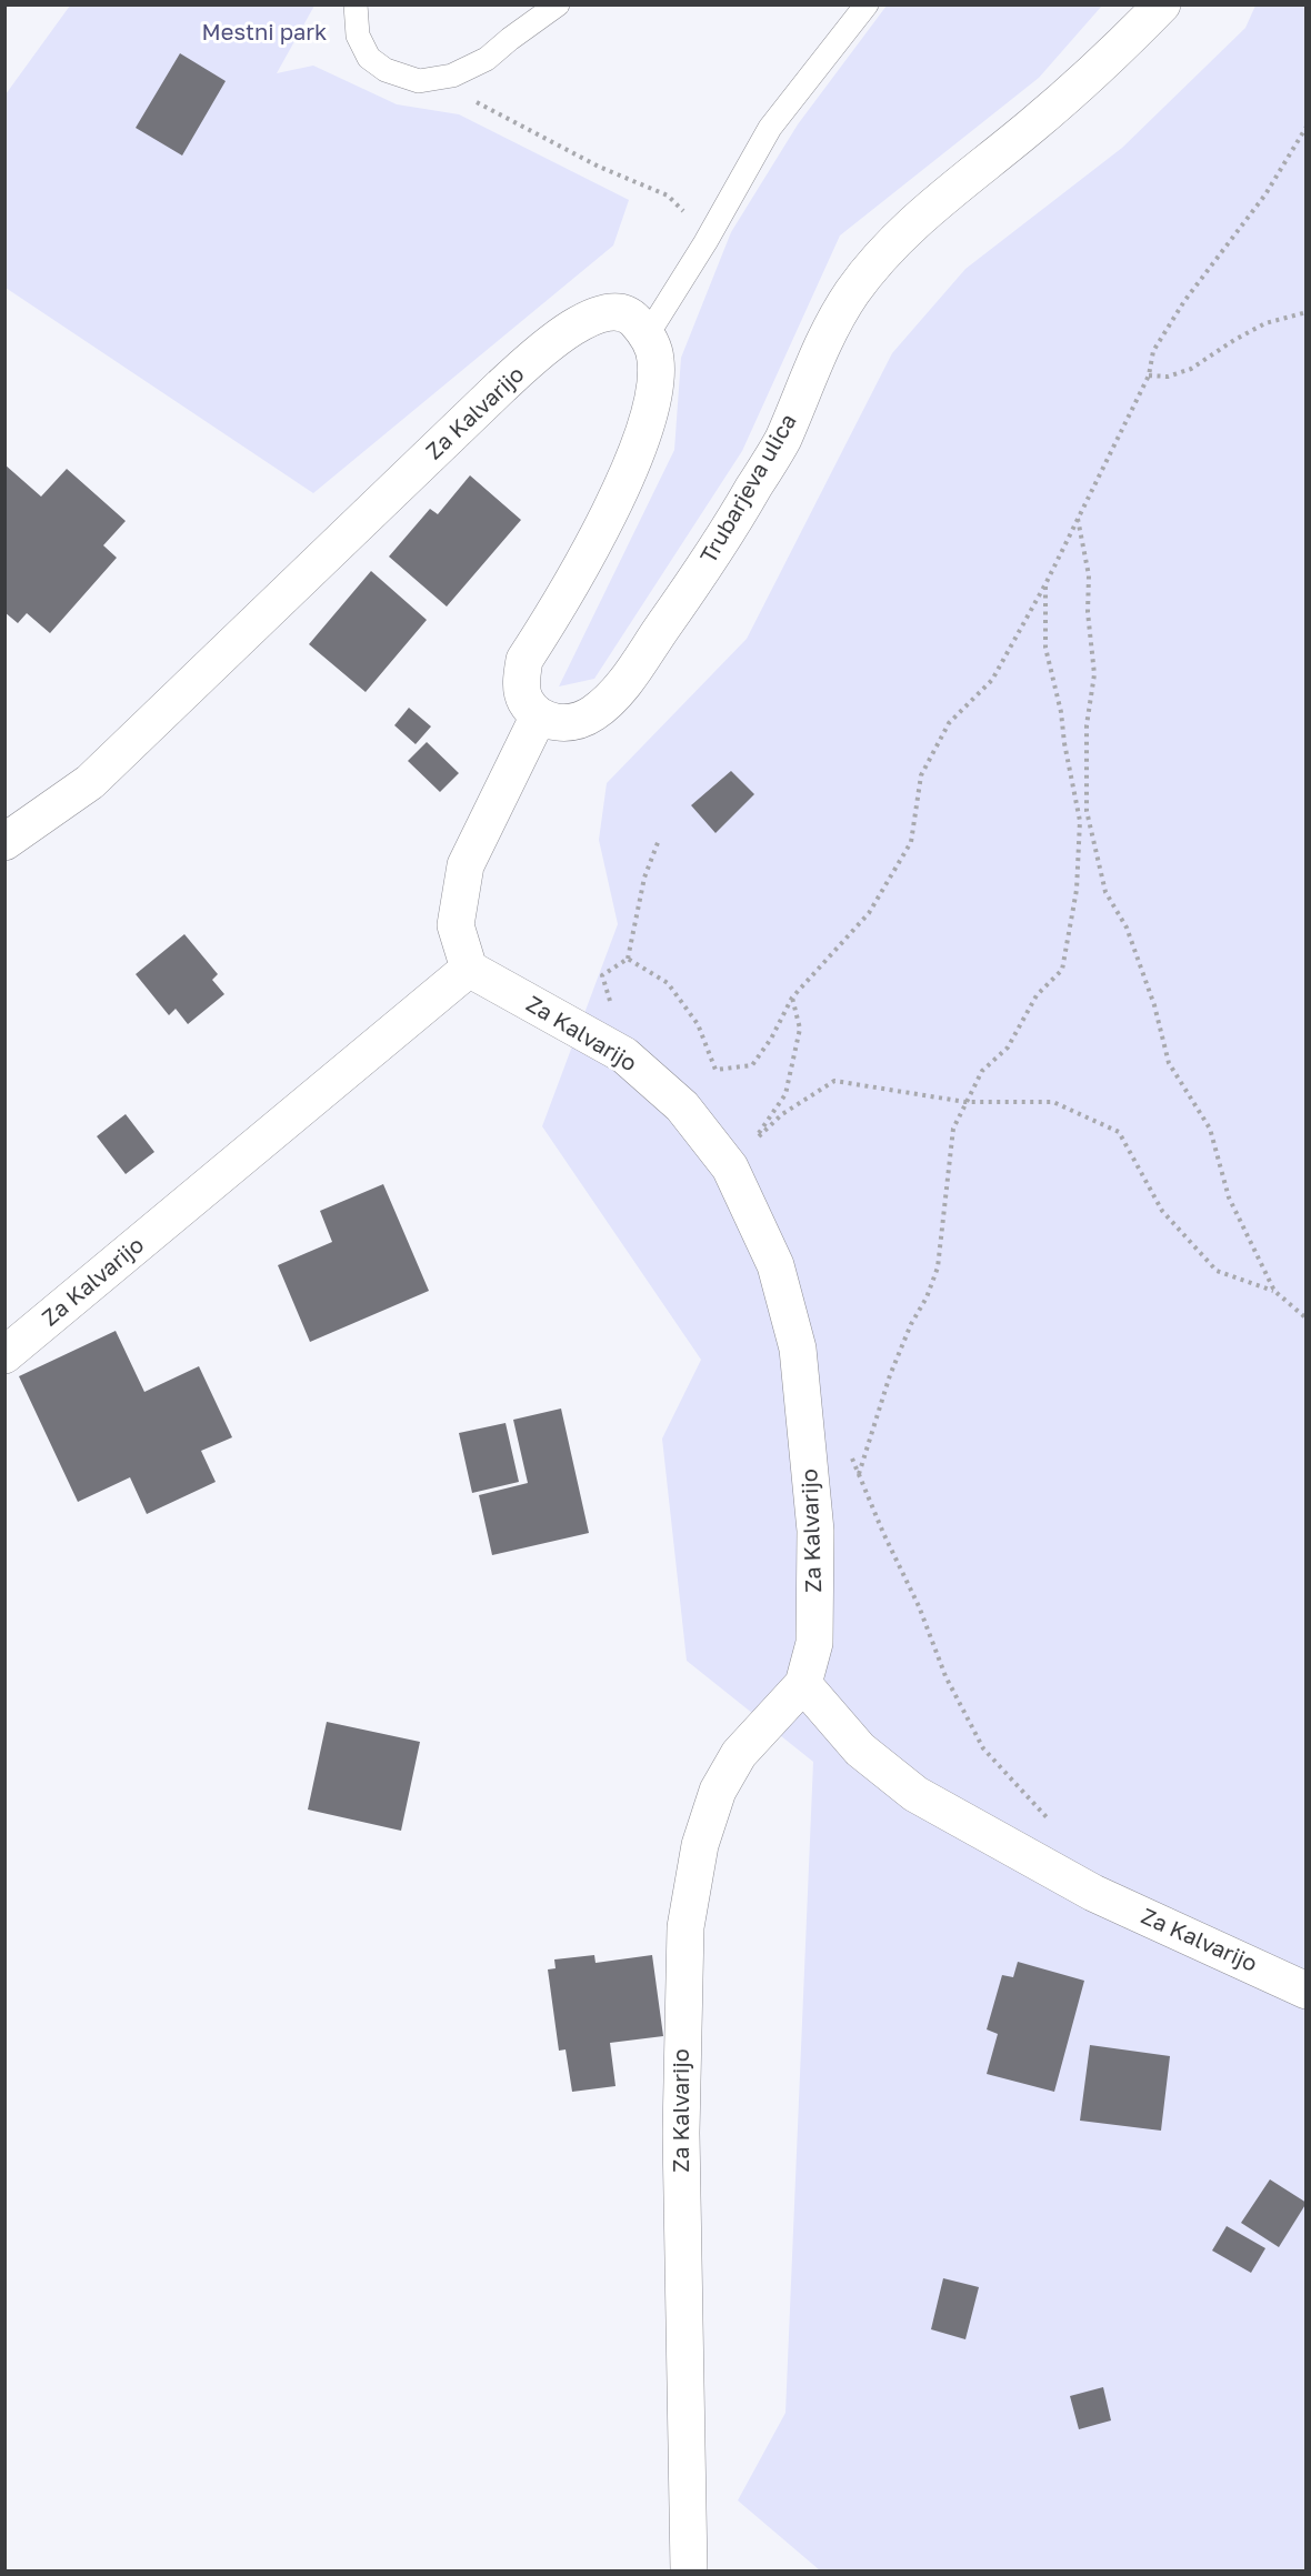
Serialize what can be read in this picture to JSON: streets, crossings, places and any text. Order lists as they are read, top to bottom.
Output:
{
  "streets": {
    "street": ["Za Kalvarijo", "Trubarjeva ulica"]
  },
  "parks": ["Mestni park"]
}
